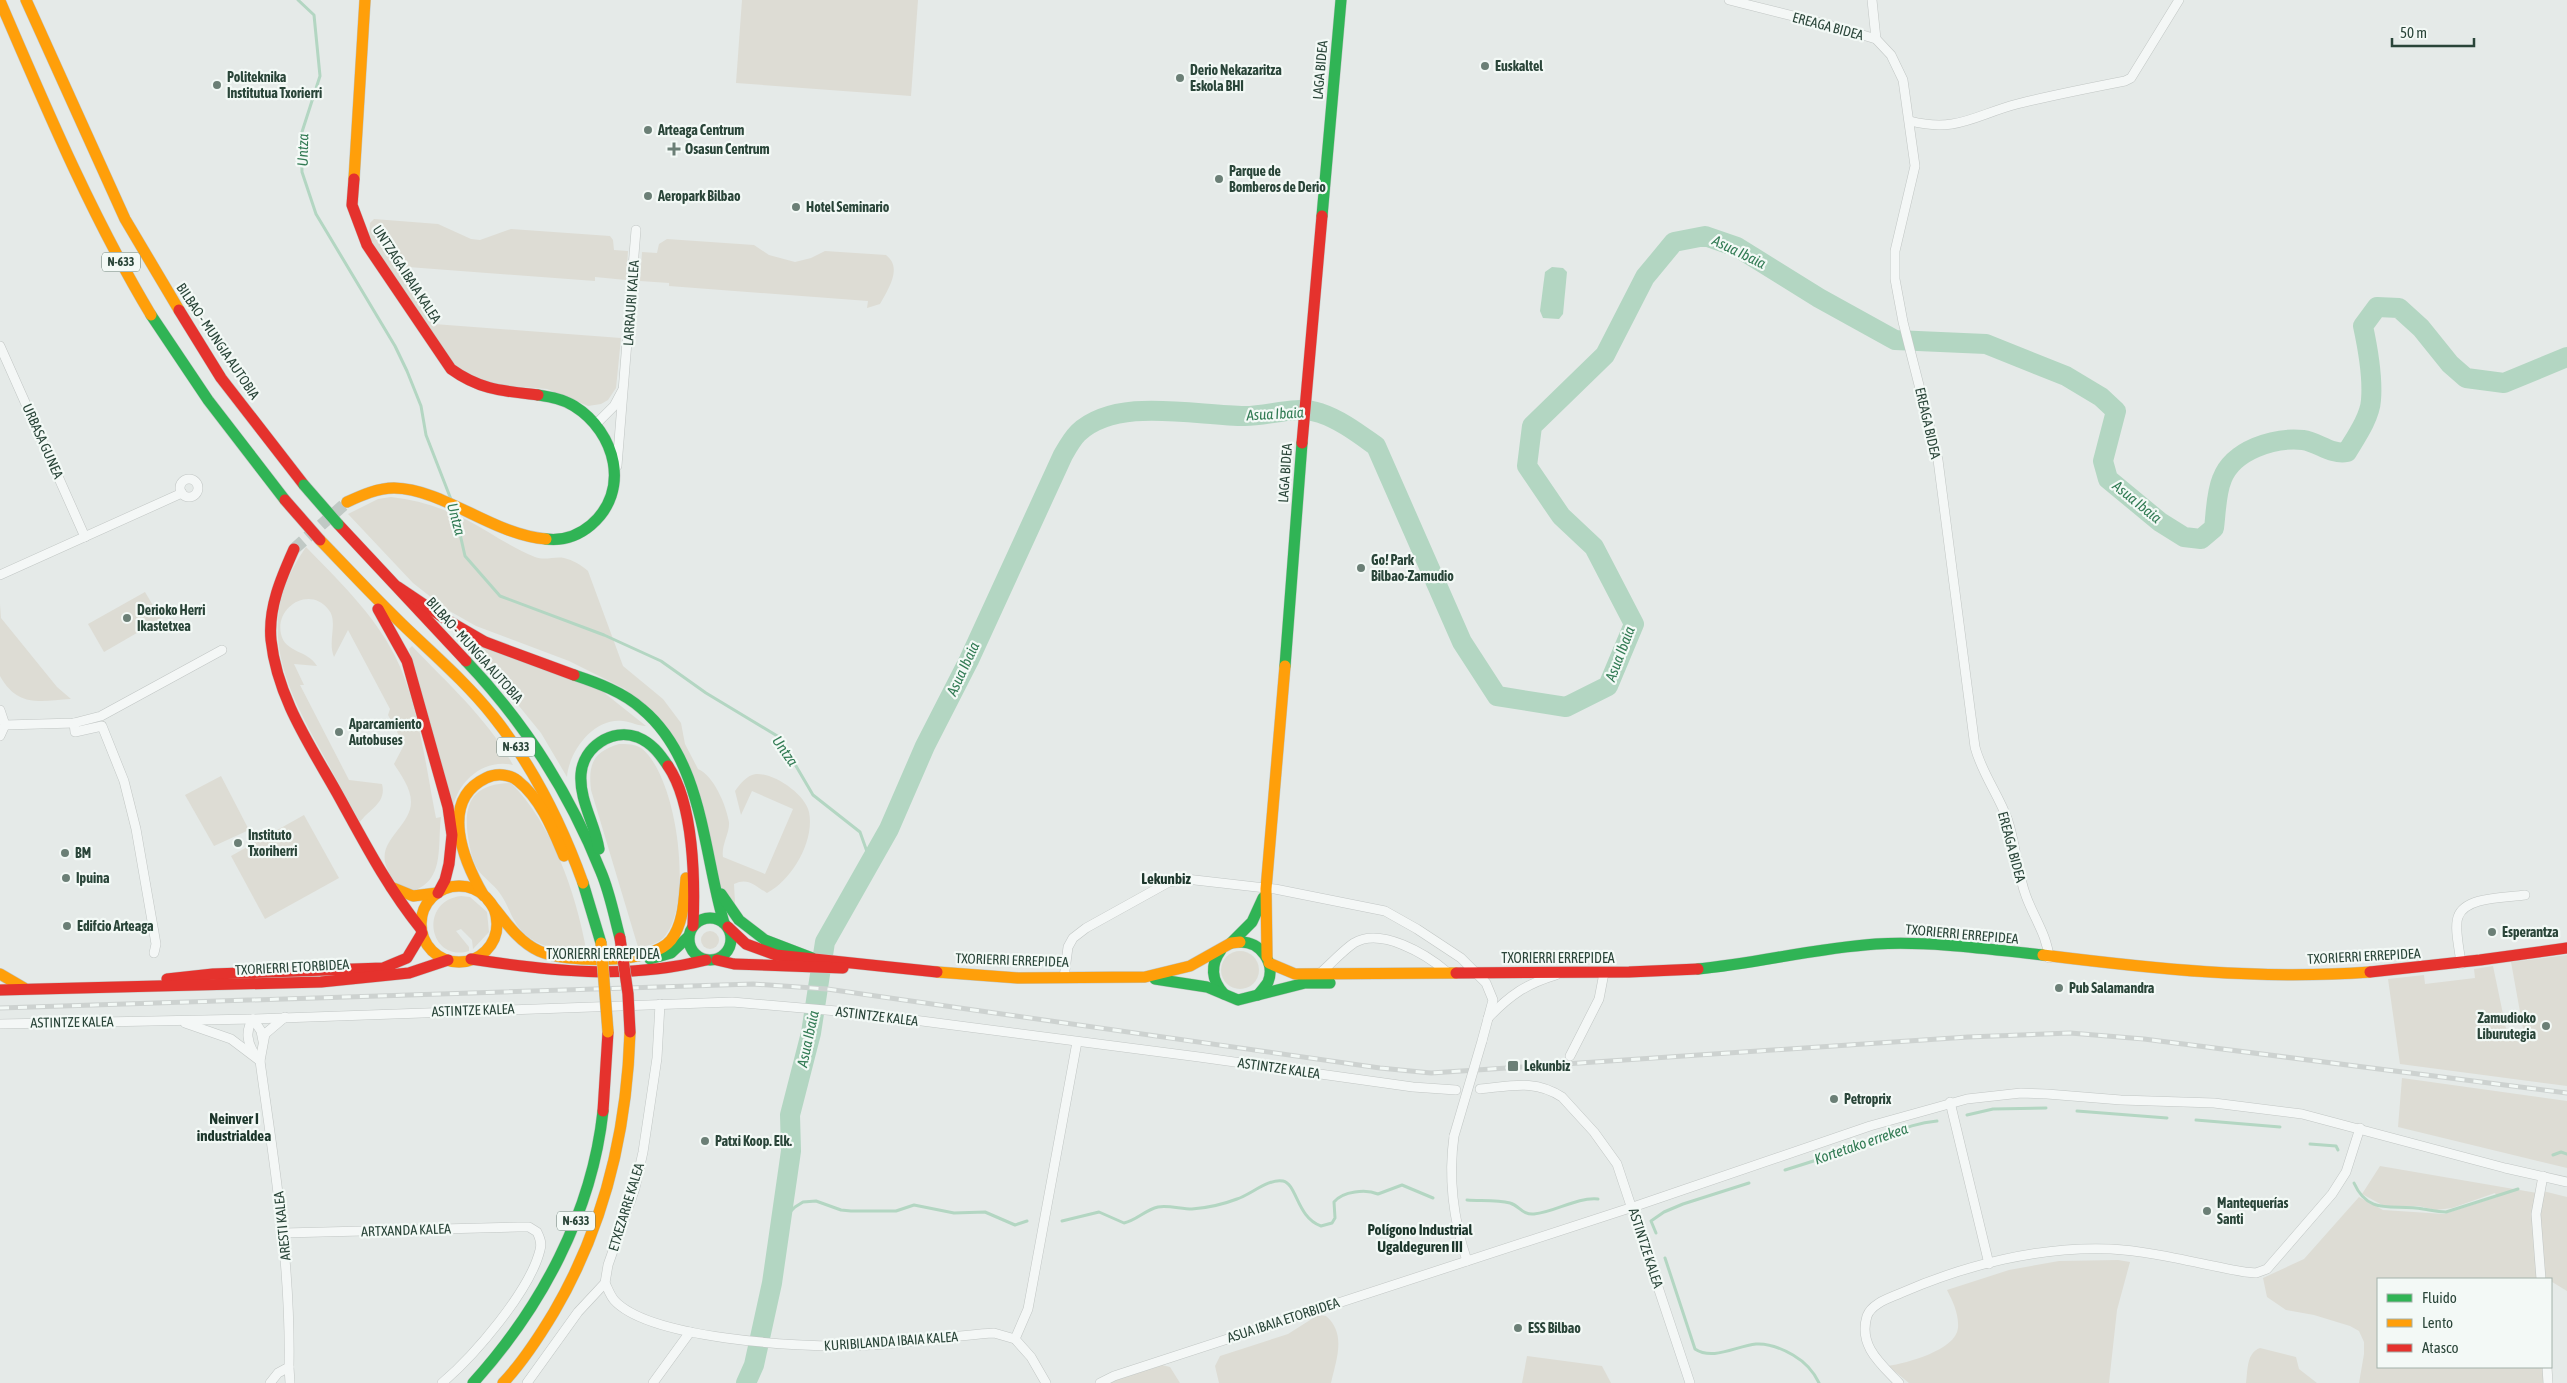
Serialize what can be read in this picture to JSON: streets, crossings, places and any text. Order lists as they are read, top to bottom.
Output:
{
  "streets": {
    "main road": [
      "LAGA BIDEA",
      "N-633",
      "UNTZAGA IBAIA KALEA",
      "BILBAO - MUNGIA AUTOBIA",
      "TXORIERRI ERREPIDEA",
      "TXORIERRI ETORBIDEA"
    ],
    "street": [
      "EREAGA BIDEA",
      "LARRAURI KALEA",
      "URBASA GUNEA",
      "ASTINTZE KALEA",
      "ETXEZARRE KALEA",
      "ARESTI KALEA",
      "ARTXANDA KALEA",
      "ASUA IBAIA ETORBIDEA",
      "KURIBILANDA IBAIA KALEA"
    ]
  },
  "crossings": [
    ["EREAGA BIDEA", "TXORIERRI ERREPIDEA"],
    ["TXORIERRI ERREPIDEA", "TXORIERRI ETORBIDEA"],
    ["ASTINTZE KALEA", "ETXEZARRE KALEA"],
    ["ASTINTZE KALEA", "ARESTI KALEA"],
    ["ASTINTZE KALEA", "ASUA IBAIA ETORBIDEA"],
    ["ETXEZARRE KALEA", "KURIBILANDA IBAIA KALEA"],
    ["ARESTI KALEA", "ARTXANDA KALEA"]
  ],
  "districts": ["Lekunbiz", "Neinver I industrialdea", "Polígono Industrial Ugaldeguren III"],
  "water": ["Untza", "Asua Ibaia", "Kortetako errekea"],
  "places": {
    "other": [
      "Euskaltel",
      "Derio Nekazaritza Eskola BHI",
      "Politeknika Institutua Txorierri",
      "Arteaga Centrum",
      "Parque de Bomberos de Derio",
      "Aeropark Bilbao",
      "Hotel Seminario",
      "Go! Park Bilbao-Zamudio",
      "Derioko Herri Ikastetxea",
      "Aparcamiento Autobuses",
      "Instituto Txoriherri",
      "BM",
      "Ipuina",
      "Edifcio Arteaga",
      "Esperantza",
      "Pub Salamandra",
      "Zamudioko Liburutegia",
      "Petroprix",
      "Patxi Koop. Elk.",
      "Mantequerías Santi",
      "ESS Bilbao"
    ],
    "health": ["Osasun Centrum"],
    "transit": ["Lekunbiz"]
  },
  "legend": ["Fluido", "Lento", "Atasco"],
  "scale_bar": "50 m"
}
